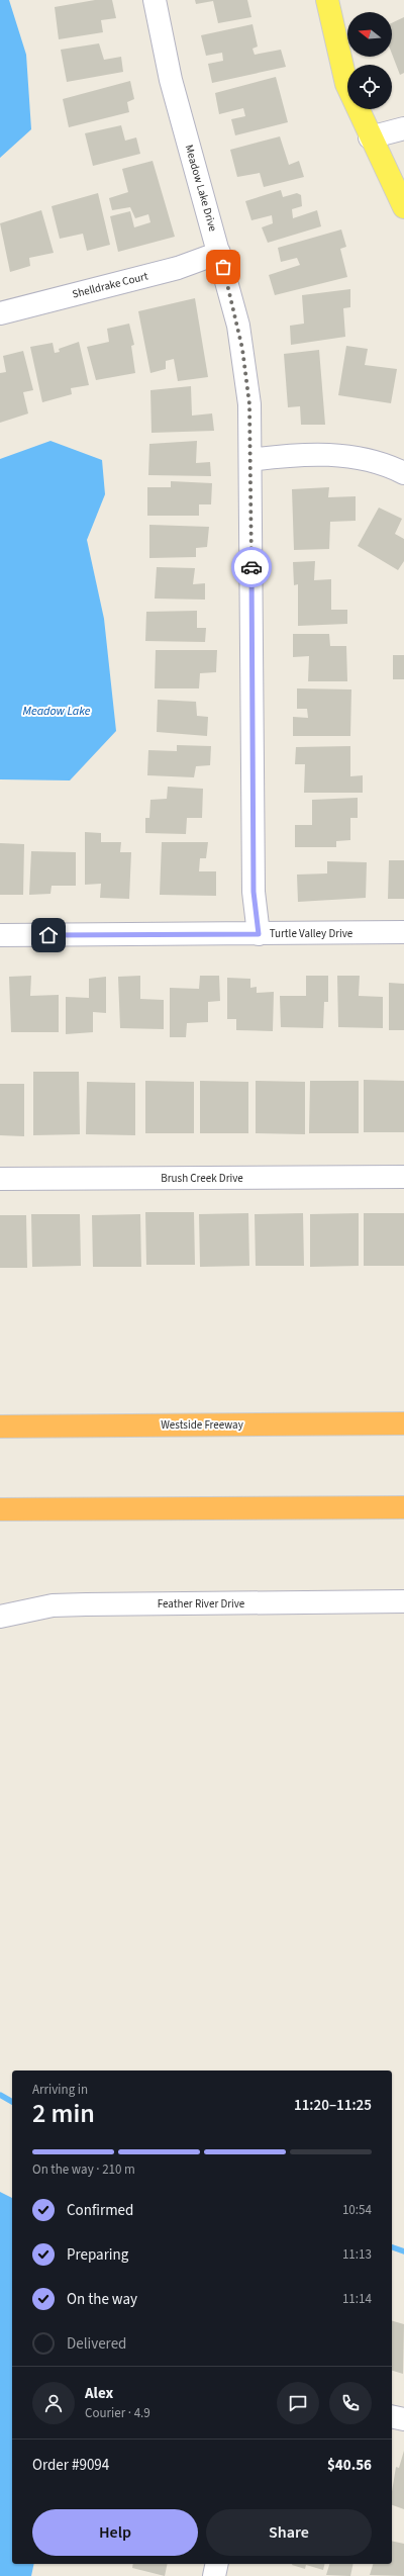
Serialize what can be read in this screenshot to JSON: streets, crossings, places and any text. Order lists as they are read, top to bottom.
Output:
{
  "streets": {
    "highway": ["Westside Freeway"],
    "street": [
      "Meadow Lake Drive",
      "Shelldrake Court",
      "Turtle Valley Drive",
      "Brush Creek Drive",
      "Feather River Drive"
    ]
  },
  "crossings": [
    ["Meadow Lake Drive", "Shelldrake Court"],
    ["Meadow Lake Drive", "Turtle Valley Drive"]
  ],
  "water": ["Meadow Lake"],
  "north": "left",
  "page": {
    "heading": ["2 min", "Arriving in", "11:20–11:25"],
    "panel": [
      "Alex",
      "Courier · 4.9",
      "Order #9094",
      "$40.56"
    ],
    "bar": "On the way · 210 m",
    "list": [
      ["Confirmed", "10:54"],
      ["Preparing", "11:13"],
      ["On the way", "11:14"],
      "Delivered"
    ],
    "buttons": ["Help", "Share"]
  }
}
